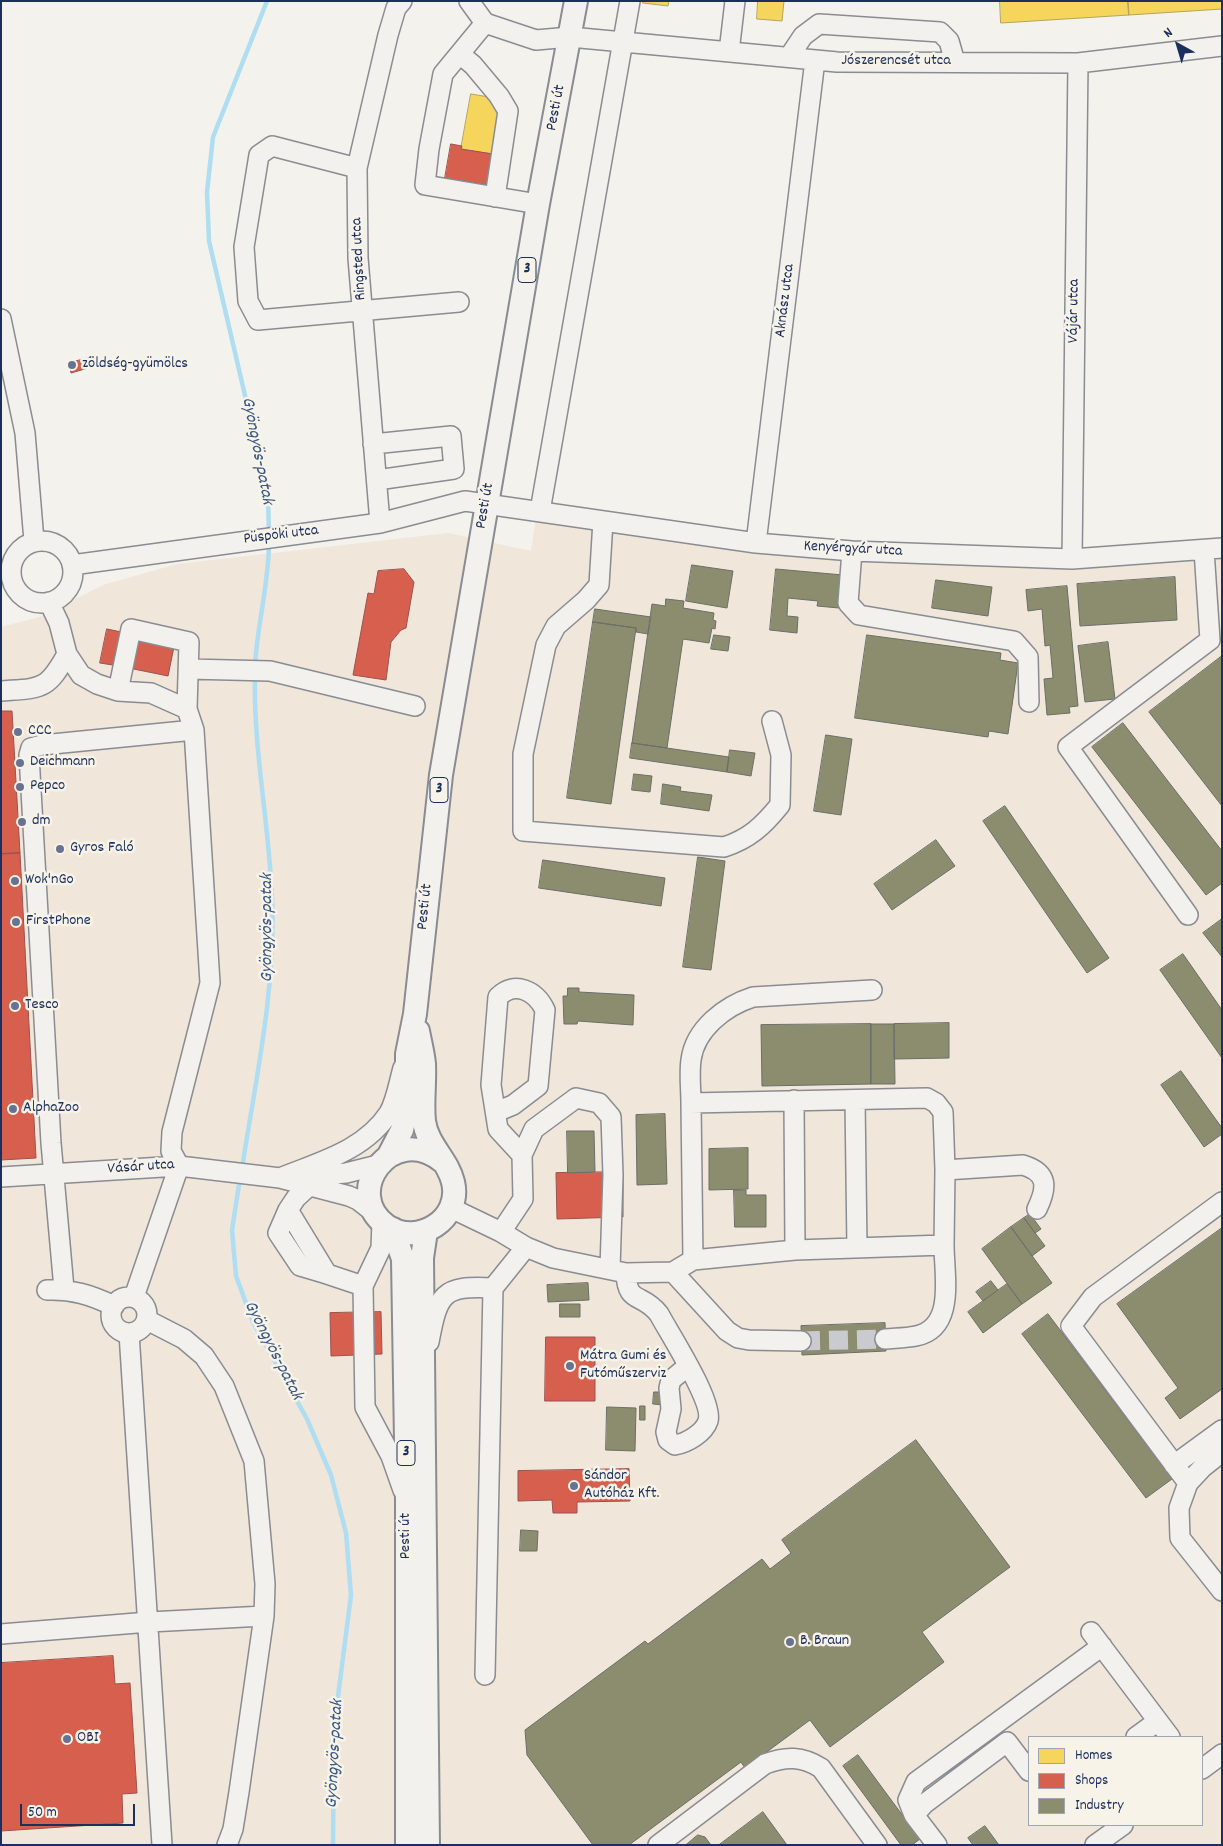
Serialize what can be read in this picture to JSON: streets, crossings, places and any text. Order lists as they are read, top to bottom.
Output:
{
  "streets": {
    "main road": ["Pesti út", "3"],
    "street": [
      "Jószerencsét utca",
      "Ringsted utca",
      "Aknász utca",
      "Vájár utca",
      "Püspöki utca",
      "Kenyérgyár utca",
      "Vásár utca"
    ]
  },
  "crossings": [
    ["Jószerencsét utca", "Pesti út"],
    ["Jószerencsét utca", "Aknász utca"],
    ["Jószerencsét utca", "Vájár utca"],
    ["Pesti út", "Püspöki utca"],
    ["Pesti út", "Kenyérgyár utca"],
    ["Pesti út", "Vásár utca"],
    ["Ringsted utca", "Püspöki utca"],
    ["Aknász utca", "Kenyérgyár utca"],
    ["Vájár utca", "Kenyérgyár utca"],
    ["Püspöki utca", "Kenyérgyár utca"]
  ],
  "water": ["Gyöngyös-patak"],
  "places": [
    "zöldség-gyümölcs",
    "CCC",
    "Deichmann",
    "Pepco",
    "dm",
    "Gyros Faló",
    "Wok'nGo",
    "FirstPhone",
    "Tesco",
    "AlphaZoo",
    "Mátra Gumi és Futóműszerviz",
    "Sándor Autóház Kft.",
    "B. Braun",
    "OBI"
  ],
  "legend": ["Homes", "Shops", "Industry"],
  "scale_bar": "50 m",
  "north": "top left"
}
